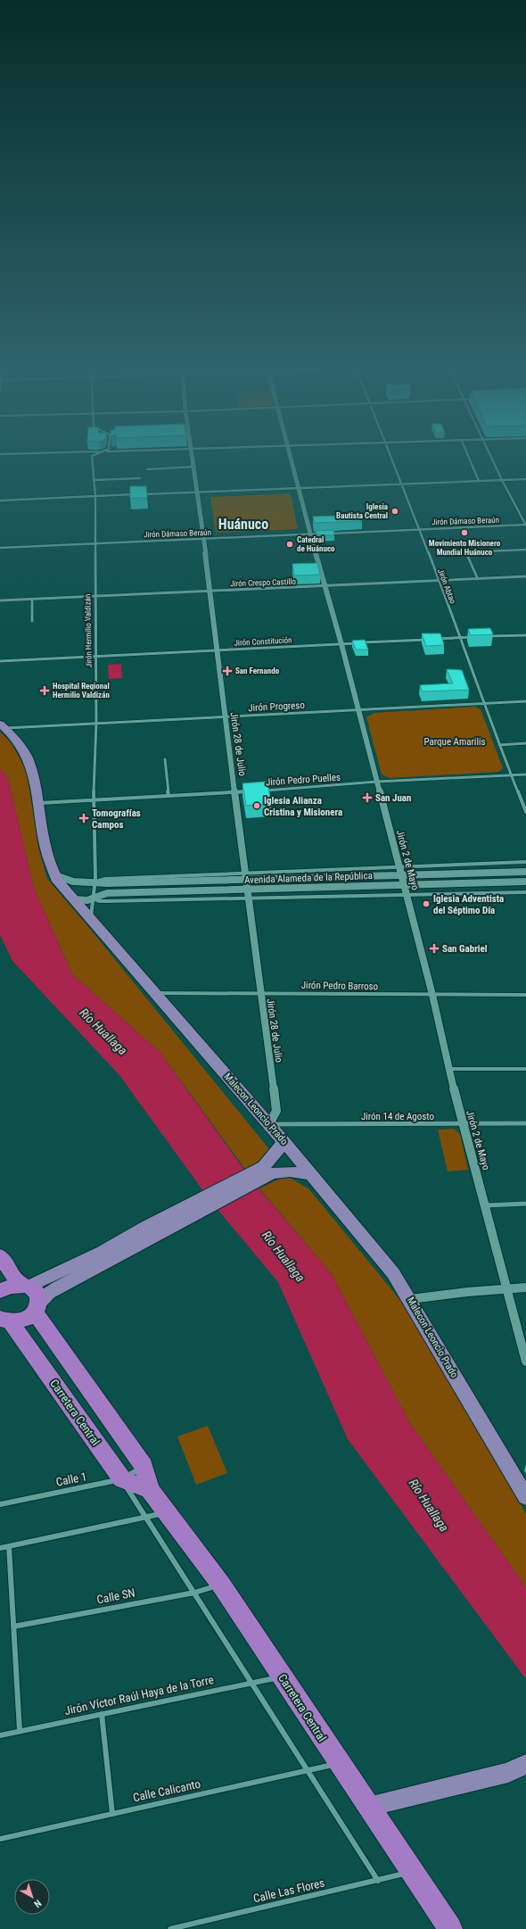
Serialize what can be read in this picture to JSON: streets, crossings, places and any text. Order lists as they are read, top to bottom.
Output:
{
  "streets": {
    "highway": ["Carretera Central"],
    "main road": ["Malecon Leoncio Prado"],
    "street": [
      "Jirón Dámaso Beraún",
      "Jirón Crespo Castillo",
      "Jirón Abtao",
      "Jirón Hermilio Valdizán",
      "Jirón Constitución",
      "Jirón Progreso",
      "Jirón 28 de Julio",
      "Jirón Pedro Puelles",
      "Jirón 2 de Mayo",
      "Avenida Alameda de la República",
      "Jirón Pedro Barroso",
      "Jirón 14 de Agosto",
      "Calle 1",
      "Calle SN",
      "Jirón Víctor Raúl Haya de la Torre",
      "Calle Calicanto",
      "Calle Las Flores"
    ]
  },
  "crossings": [
    ["Jirón Dámaso Beraún", "Jirón Abtao"],
    ["Jirón Dámaso Beraún", "Jirón Hermilio Valdizán"],
    ["Jirón Dámaso Beraún", "Jirón 28 de Julio"],
    ["Jirón Dámaso Beraún", "Jirón 2 de Mayo"],
    ["Jirón Crespo Castillo", "Jirón Abtao"],
    ["Jirón Crespo Castillo", "Jirón Hermilio Valdizán"],
    ["Jirón Crespo Castillo", "Jirón 28 de Julio"],
    ["Jirón Crespo Castillo", "Jirón 2 de Mayo"],
    ["Jirón Abtao", "Jirón Constitución"],
    ["Jirón Abtao", "Jirón Progreso"],
    ["Jirón Abtao", "Jirón Pedro Puelles"],
    ["Jirón Hermilio Valdizán", "Jirón Constitución"],
    ["Jirón Hermilio Valdizán", "Jirón Progreso"],
    ["Jirón Hermilio Valdizán", "Avenida Alameda de la República"],
    ["Jirón Hermilio Valdizán", "Malecon Leoncio Prado"],
    ["Jirón Constitución", "Jirón 28 de Julio"],
    ["Jirón Constitución", "Jirón 2 de Mayo"],
    ["Jirón Progreso", "Jirón 28 de Julio"],
    ["Jirón Progreso", "Jirón 2 de Mayo"],
    ["Jirón Progreso", "Malecon Leoncio Prado"],
    ["Jirón 28 de Julio", "Avenida Alameda de la República"],
    ["Jirón 28 de Julio", "Jirón Pedro Barroso"],
    ["Jirón 28 de Julio", "Malecon Leoncio Prado"],
    ["Jirón 28 de Julio", "Jirón 14 de Agosto"],
    ["Jirón Pedro Puelles", "Jirón 2 de Mayo"],
    ["Jirón 2 de Mayo", "Avenida Alameda de la República"],
    ["Jirón 2 de Mayo", "Jirón Pedro Barroso"],
    ["Jirón 2 de Mayo", "Jirón 14 de Agosto"],
    ["Avenida Alameda de la República", "Malecon Leoncio Prado"],
    ["Jirón Pedro Barroso", "Malecon Leoncio Prado"],
    ["Malecon Leoncio Prado", "Jirón 14 de Agosto"],
    ["Carretera Central", "Calle 1"],
    ["Carretera Central", "Calle SN"],
    ["Carretera Central", "Jirón Víctor Raúl Haya de la Torre"],
    ["Carretera Central", "Calle Calicanto"],
    ["Carretera Central", "Calle Las Flores"]
  ],
  "districts": ["Huánuco"],
  "water": ["Río Huallaga"],
  "parks": ["Parque Amarilis"],
  "places": {
    "other": [
      "Iglesia Bautista Central",
      "Movimiento Misionero Mundial Huánuco",
      "Catedral de Huánuco",
      "Iglesia Alianza Cristina y Misionera",
      "Iglesia Adventista del Séptimo Día"
    ],
    "health": [
      "San Fernando",
      "Hospital Regional Hermilio Valdizán",
      "San Juan",
      "Tomografías Campos",
      "San Gabriel"
    ]
  },
  "north": "bottom right"
}
